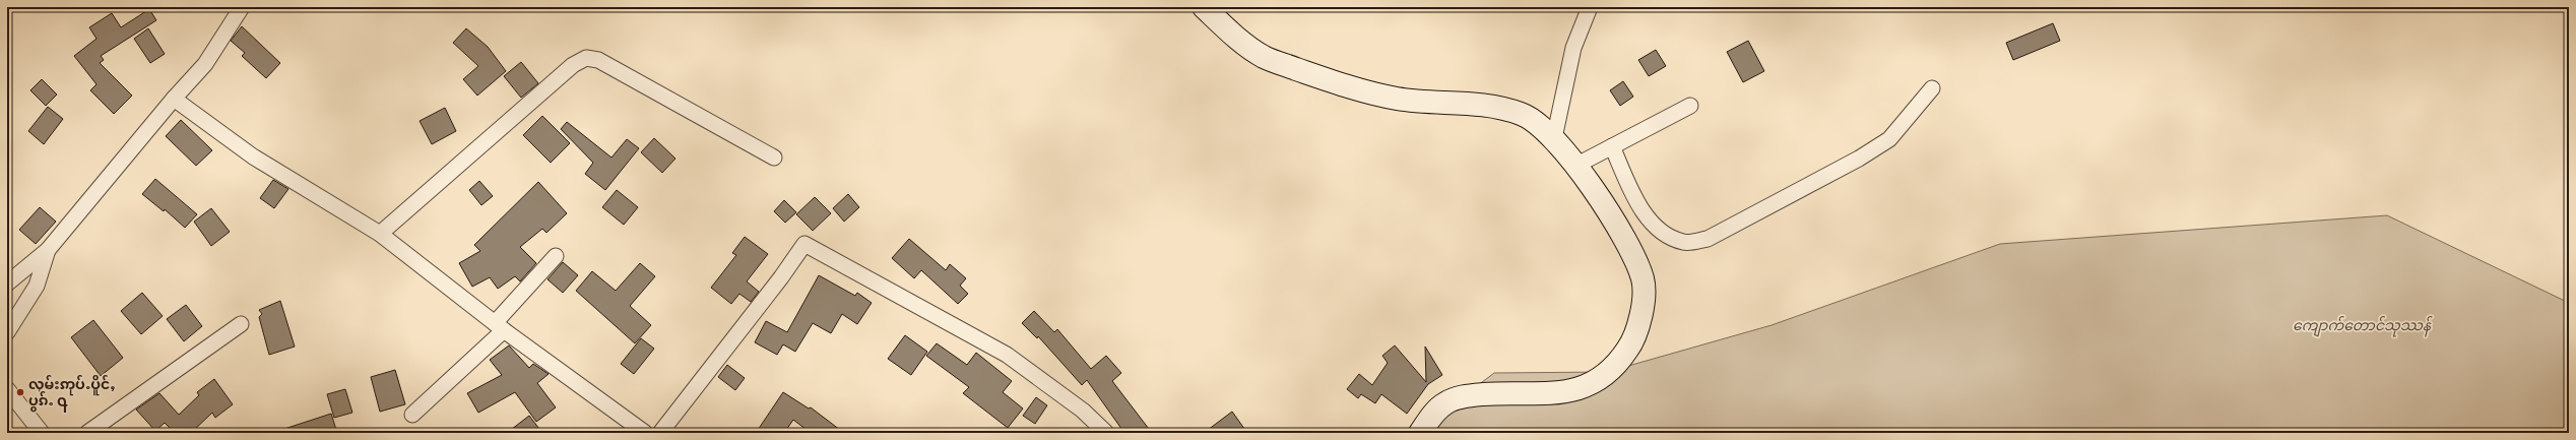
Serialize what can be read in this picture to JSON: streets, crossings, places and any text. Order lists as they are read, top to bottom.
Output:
{
  "parks": ["ကျောက်တောင်သုဿန်"],
  "places": ["လုမ်းဢုပ်ႉပိူင်ႇ ပွၵ်ႉ ႖"]
}
